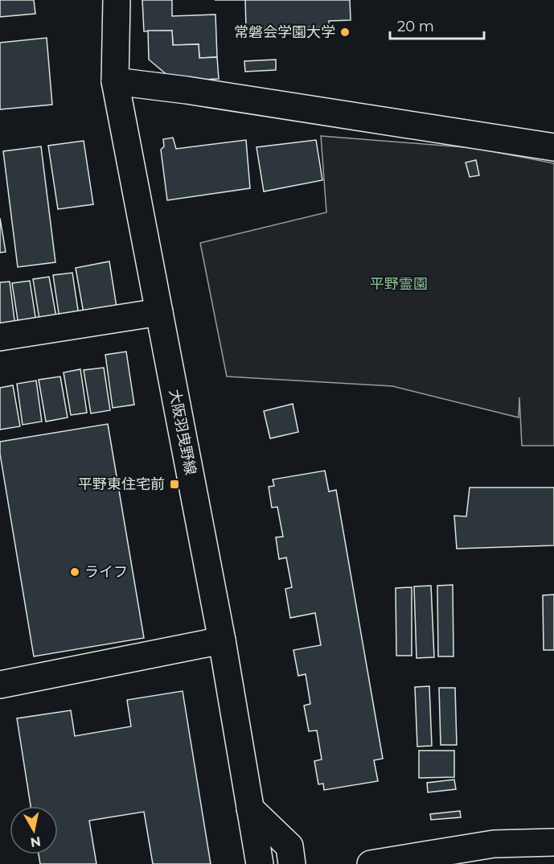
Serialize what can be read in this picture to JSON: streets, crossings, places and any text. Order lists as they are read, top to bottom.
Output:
{
  "streets": {
    "street": ["大阪羽曳野線"]
  },
  "parks": ["平野霊園"],
  "places": {
    "other": ["常磐会学園大学", "ライフ"],
    "transit": ["平野東住宅前"]
  },
  "scale_bar": "20 m",
  "north": "bottom"
}
